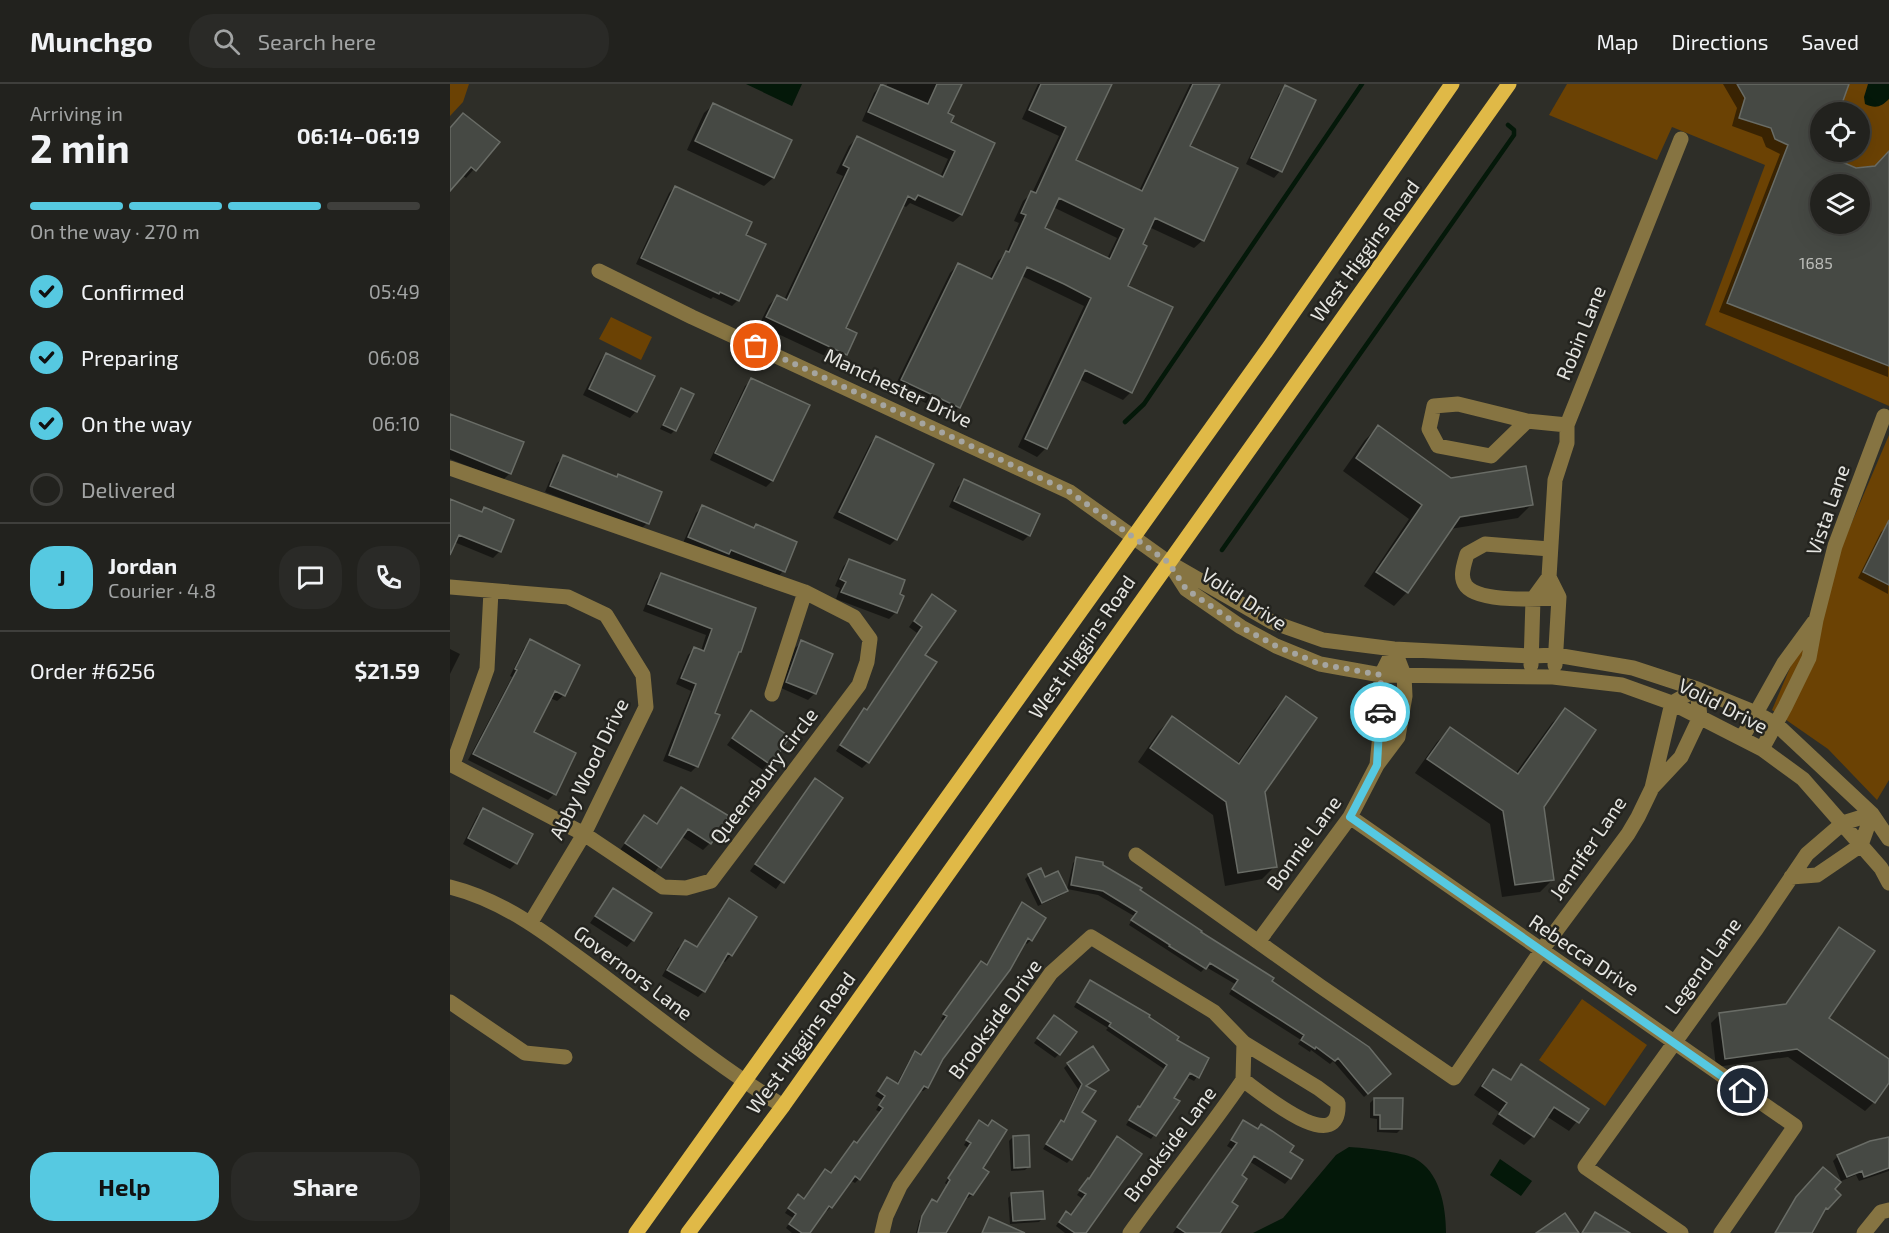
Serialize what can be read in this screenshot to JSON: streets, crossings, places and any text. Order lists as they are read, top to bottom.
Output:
{
  "streets": {
    "main road": ["West Higgins Road"],
    "street": [
      "Robin Lane",
      "Manchester Drive",
      "Vista Lane",
      "Volid Drive",
      "Abby Wood Drive",
      "Queensbury Circle",
      "Bonnie Lane",
      "Jennifer Lane",
      "Rebecca Drive",
      "Legend Lane",
      "Governors Lane",
      "Brookside Drive",
      "Brookside Lane"
    ]
  },
  "crossings": [
    ["West Higgins Road", "Manchester Drive"],
    ["West Higgins Road", "Volid Drive"],
    ["West Higgins Road", "Governors Lane"],
    ["Robin Lane", "Volid Drive"],
    ["Manchester Drive", "Volid Drive"],
    ["Vista Lane", "Volid Drive"],
    ["Volid Drive", "Bonnie Lane"],
    ["Volid Drive", "Jennifer Lane"],
    ["Volid Drive", "Legend Lane"],
    ["Abby Wood Drive", "Queensbury Circle"],
    ["Abby Wood Drive", "Governors Lane"],
    ["Bonnie Lane", "Jennifer Lane"],
    ["Bonnie Lane", "Rebecca Drive"],
    ["Jennifer Lane", "Rebecca Drive"],
    ["Rebecca Drive", "Legend Lane"]
  ],
  "house_numbers": ["1685"],
  "page": {
    "header": "Munchgo",
    "search": "Search here",
    "nav": ["Map", "Directions", "Saved"],
    "heading": ["2 min", "Arriving in", "06:14–06:19"],
    "panel": [
      "Jordan",
      "Courier · 4.8",
      "Order #6256",
      "$21.59"
    ],
    "bar": "On the way · 270 m",
    "list": [
      ["Confirmed", "05:49"],
      ["Preparing", "06:08"],
      ["On the way", "06:10"],
      "Delivered"
    ],
    "round": "J",
    "buttons": ["Help", "Share"]
  }
}
